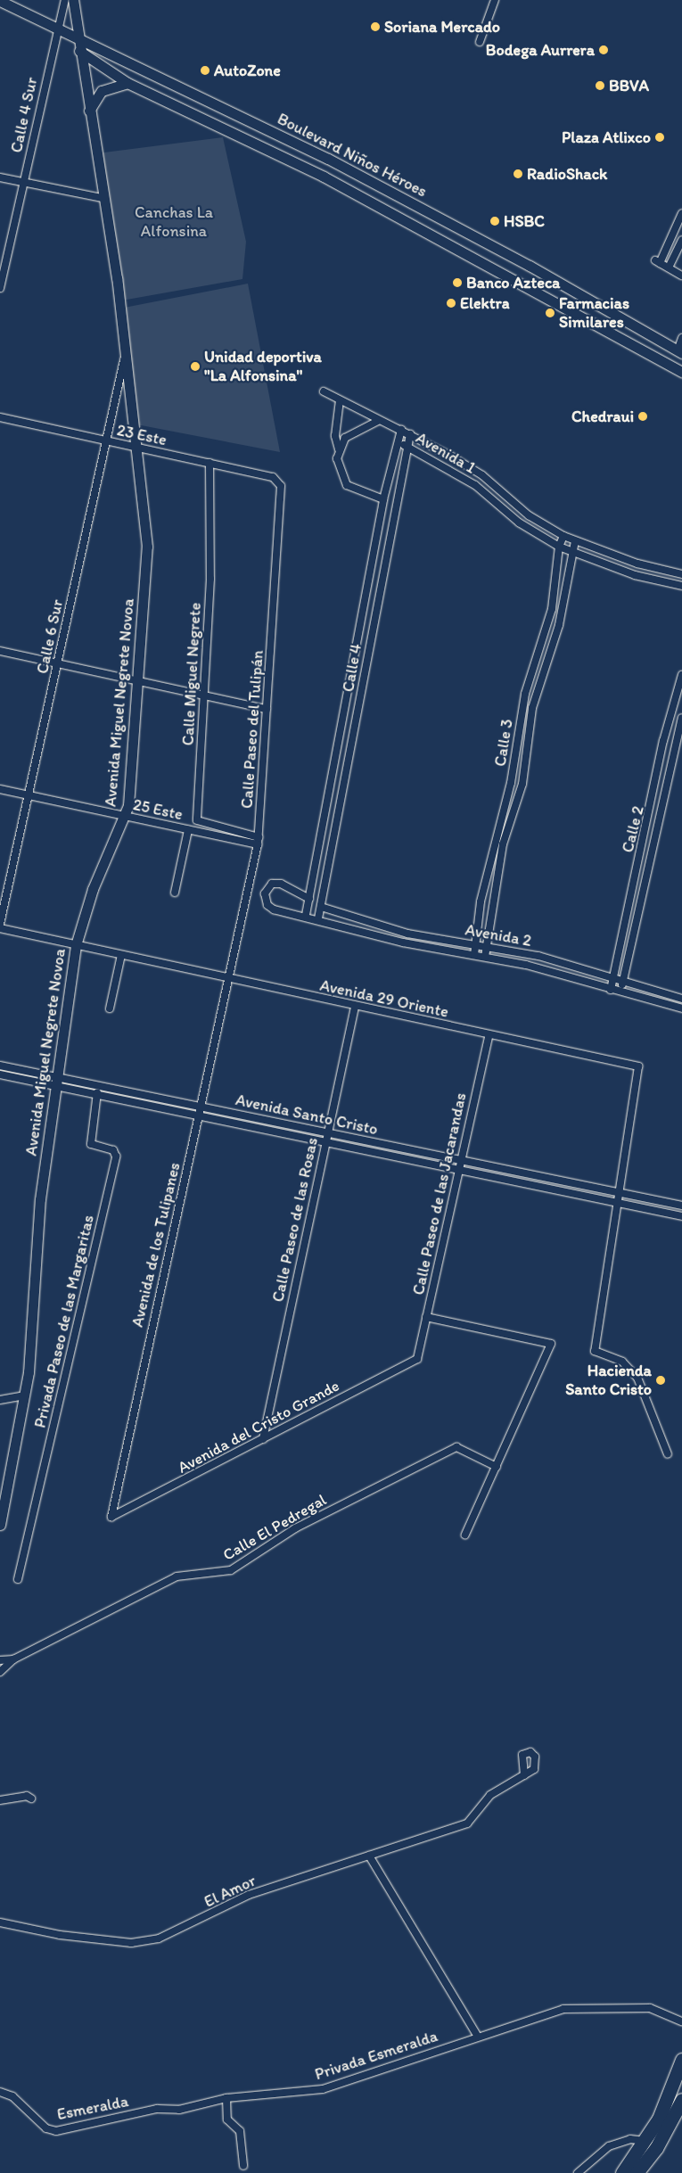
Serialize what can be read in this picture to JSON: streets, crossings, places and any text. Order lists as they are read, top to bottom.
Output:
{
  "streets": {
    "main road": ["Boulevard Niños Héroes", "Avenida Miguel Negrete Novoa"],
    "street": [
      "Calle 4 Sur",
      "23 Este",
      "Avenida 1",
      "Calle 6 Sur",
      "Calle 4",
      "Calle Miguel Negrete",
      "Calle Paseo del Tulipán",
      "Calle 3",
      "25 Este",
      "Calle 2",
      "Avenida 2",
      "Avenida 29 Oriente",
      "Avenida Santo Cristo",
      "Calle Paseo de las Jacarandas",
      "Calle Paseo de las Rosas",
      "Avenida de los Tulipanes",
      "Privada Paseo de las Margaritas",
      "Avenida del Cristo Grande",
      "Calle El Pedregal",
      "El Amor",
      "Privada Esmeralda",
      "Esmeralda"
    ]
  },
  "crossings": [
    ["Calle 4 Sur", "Boulevard Niños Héroes"],
    ["Boulevard Niños Héroes", "Avenida Miguel Negrete Novoa"],
    ["23 Este", "Calle 6 Sur"],
    ["23 Este", "Calle Miguel Negrete"],
    ["23 Este", "Avenida Miguel Negrete Novoa"],
    ["23 Este", "Calle Paseo del Tulipán"],
    ["Avenida 1", "Calle 4"],
    ["Avenida 1", "Calle 3"],
    ["Calle 6 Sur", "Avenida Miguel Negrete Novoa"],
    ["Calle 6 Sur", "25 Este"],
    ["Calle 4", "Avenida 2"],
    ["Calle Miguel Negrete", "Calle Paseo del Tulipán"],
    ["Avenida Miguel Negrete Novoa", "25 Este"],
    ["Avenida Miguel Negrete Novoa", "Avenida 29 Oriente"],
    ["Avenida Miguel Negrete Novoa", "Avenida Santo Cristo"],
    ["Calle Paseo del Tulipán", "25 Este"],
    ["Calle Paseo del Tulipán", "Avenida 29 Oriente"],
    ["Calle Paseo del Tulipán", "Avenida de los Tulipanes"],
    ["Calle 3", "Avenida 2"],
    ["Calle 2", "Avenida 2"],
    ["Avenida 29 Oriente", "Avenida Santo Cristo"],
    ["Avenida 29 Oriente", "Calle Paseo de las Jacarandas"],
    ["Avenida 29 Oriente", "Calle Paseo de las Rosas"],
    ["Avenida 29 Oriente", "Avenida de los Tulipanes"],
    ["Avenida Santo Cristo", "Calle Paseo de las Jacarandas"],
    ["Avenida Santo Cristo", "Calle Paseo de las Rosas"],
    ["Avenida Santo Cristo", "Avenida de los Tulipanes"],
    ["Avenida Santo Cristo", "Privada Paseo de las Margaritas"],
    ["Calle Paseo de las Jacarandas", "Avenida del Cristo Grande"],
    ["Calle Paseo de las Rosas", "Avenida del Cristo Grande"],
    ["Avenida de los Tulipanes", "Avenida del Cristo Grande"],
    ["Privada Esmeralda", "Esmeralda"]
  ],
  "parks": ["Canchas La Alfonsina"],
  "places": [
    "Soriana Mercado",
    "Bodega Aurrera",
    "AutoZone",
    "BBVA",
    "Plaza Atlixco",
    "RadioShack",
    "HSBC",
    "Banco Azteca",
    "Elektra",
    "Farmacias Similares",
    "Unidad deportiva ''La Alfonsina''",
    "Chedraui",
    "Hacienda Santo Cristo"
  ]
}
